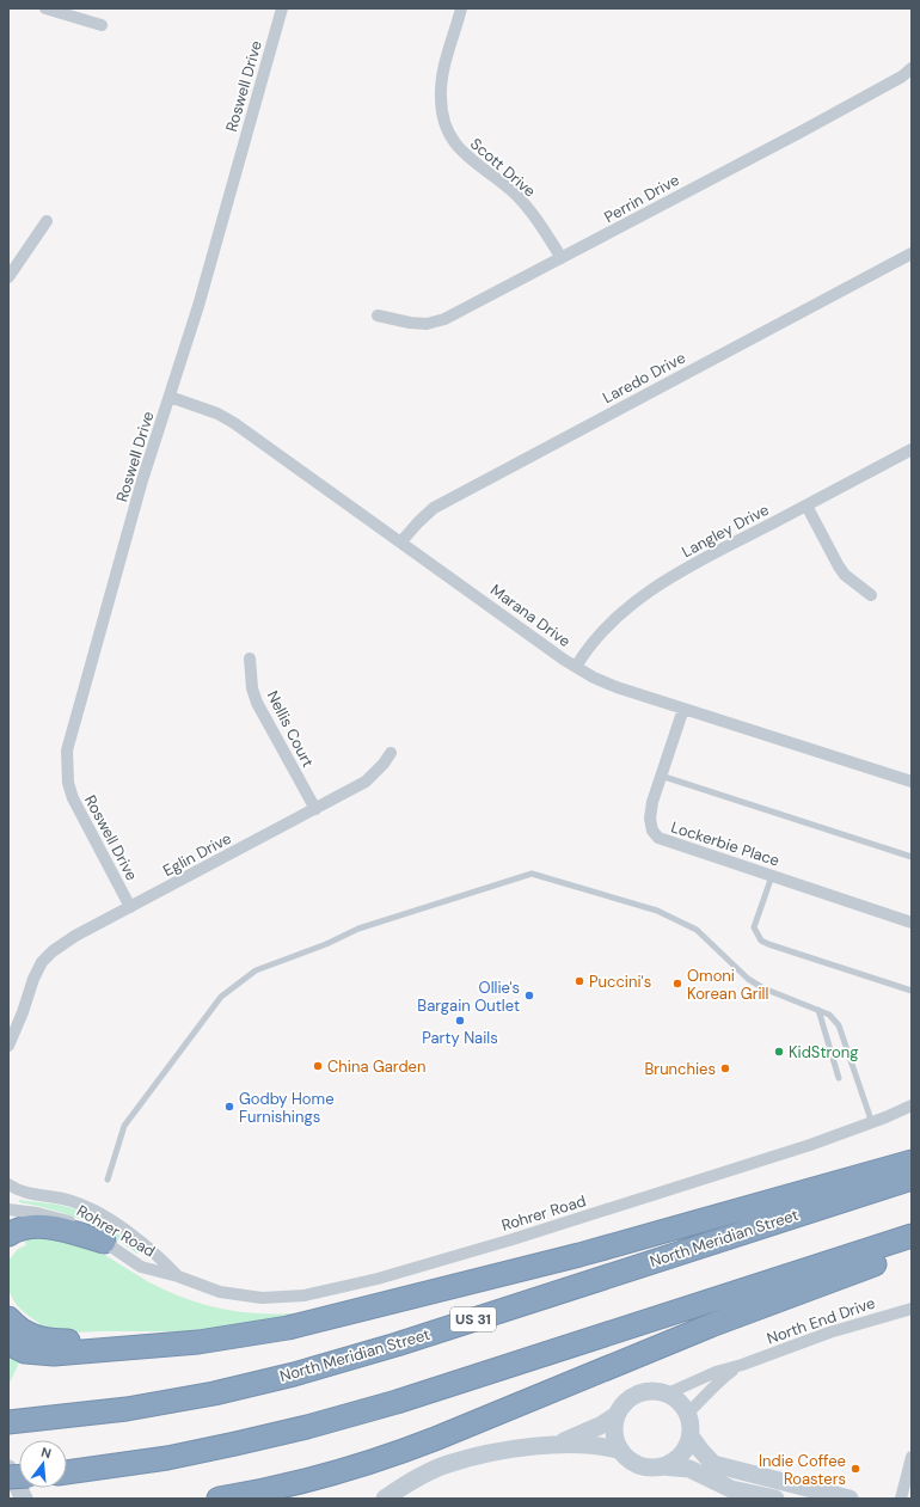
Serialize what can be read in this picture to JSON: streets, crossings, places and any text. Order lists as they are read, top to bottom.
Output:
{
  "streets": {
    "highway": ["North Meridian Street", "US 31"],
    "street": [
      "Roswell Drive",
      "Scott Drive",
      "Perrin Drive",
      "Laredo Drive",
      "Langley Drive",
      "Marana Drive",
      "Nellis Court",
      "Lockerbie Place",
      "Eglin Drive",
      "Rohrer Road",
      "North End Drive"
    ]
  },
  "crossings": [
    ["Roswell Drive", "Marana Drive"],
    ["Roswell Drive", "Eglin Drive"],
    ["Scott Drive", "Perrin Drive"],
    ["Laredo Drive", "Marana Drive"],
    ["Langley Drive", "Marana Drive"],
    ["Marana Drive", "Lockerbie Place"],
    ["Nellis Court", "Eglin Drive"]
  ],
  "places": [
    "Puccini's",
    "Omoni Korean Grill",
    "Ollie's Bargain Outlet",
    "Party Nails",
    "KidStrong",
    "China Garden",
    "Brunchies",
    "Godby Home Furnishings",
    "Indie Coffee Roasters"
  ],
  "north": "top"
}
